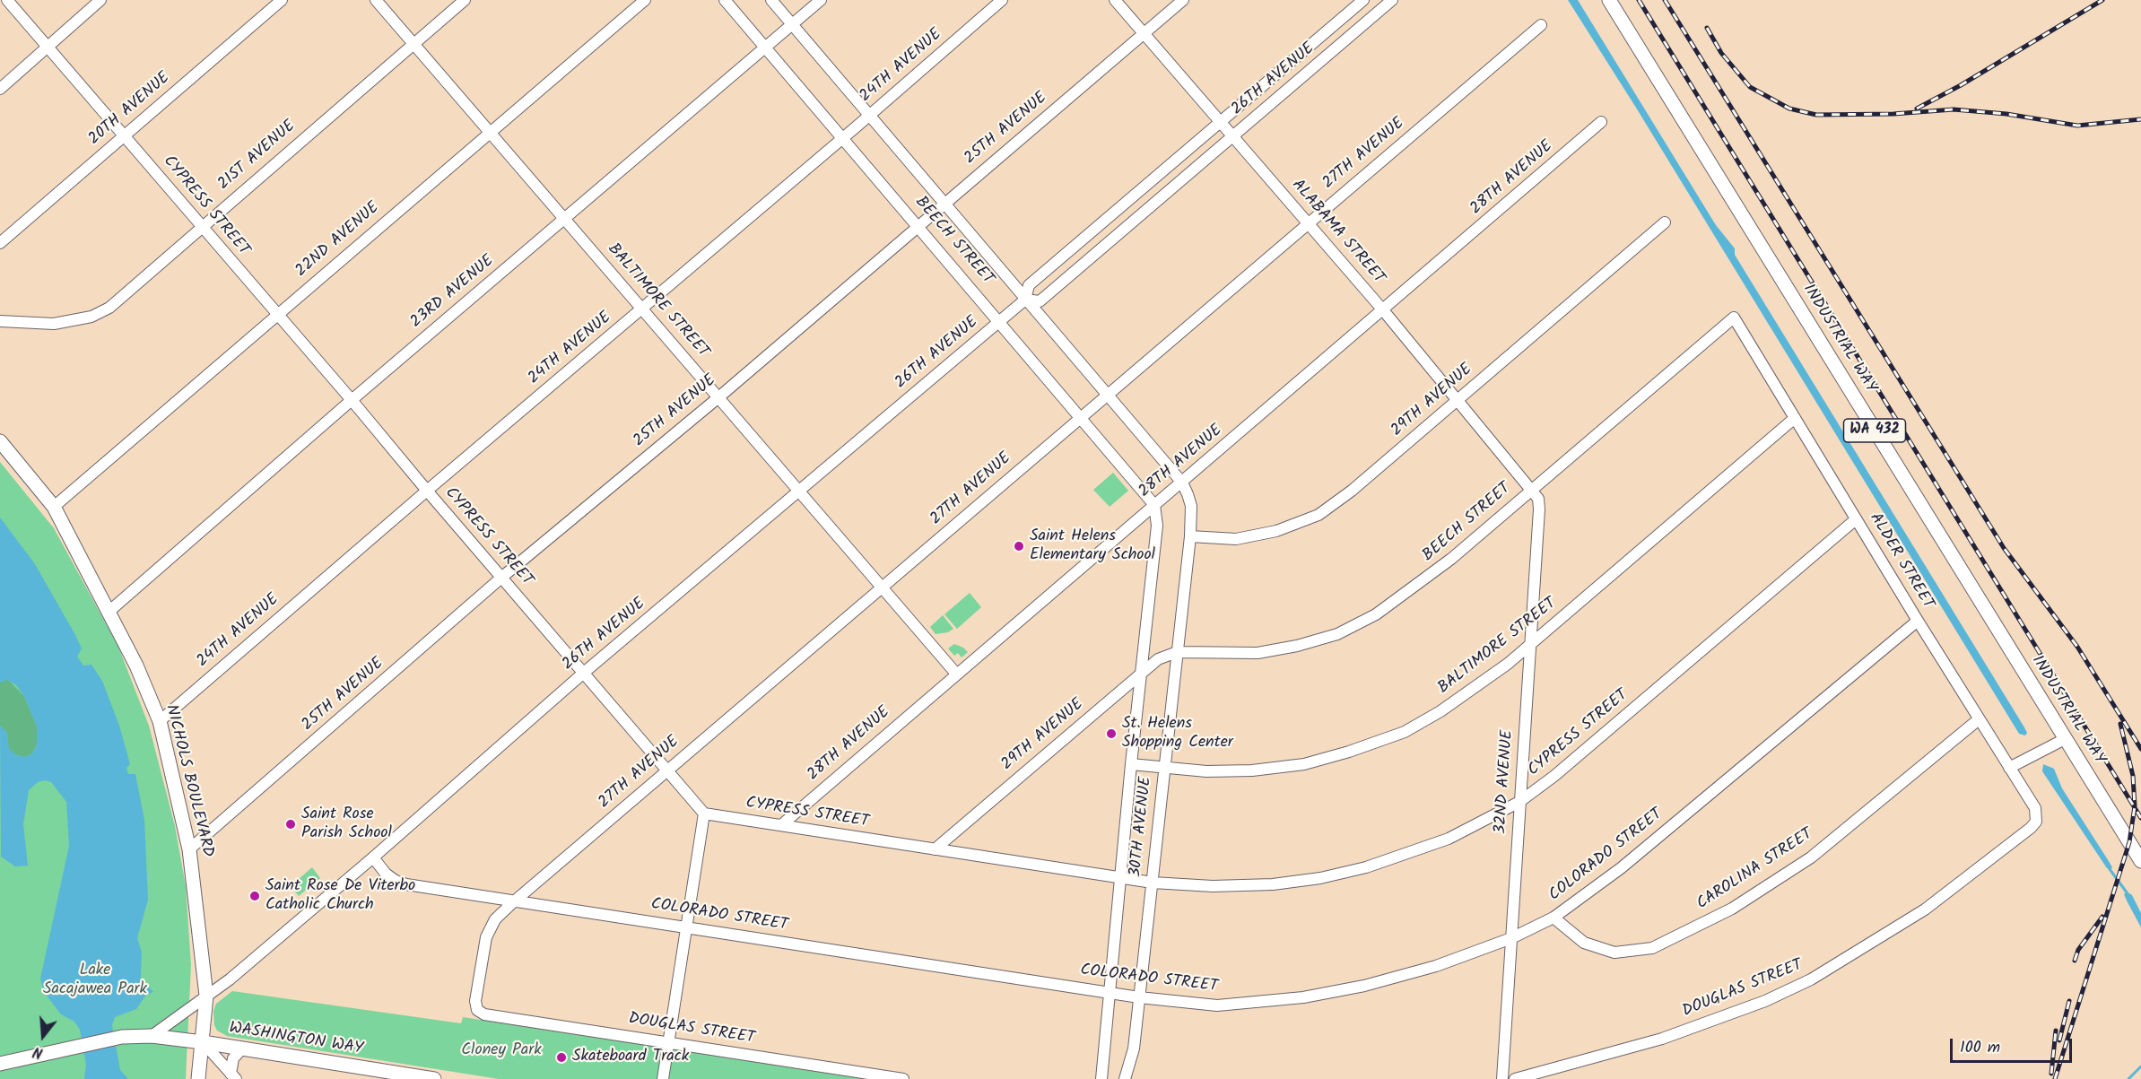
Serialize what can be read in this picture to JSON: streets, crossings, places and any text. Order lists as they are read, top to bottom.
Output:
{
  "streets": {
    "main road": [
      "INDUSTRIAL WAY",
      "WA 432",
      "NICHOLS BOULEVARD",
      "WASHINGTON WAY"
    ],
    "street": [
      "24TH AVENUE",
      "26TH AVENUE",
      "20TH AVENUE",
      "25TH AVENUE",
      "27TH AVENUE",
      "21ST AVENUE",
      "28TH AVENUE",
      "CYPRESS STREET",
      "ALABAMA STREET",
      "22ND AVENUE",
      "BEECH STREET",
      "23RD AVENUE",
      "BALTIMORE STREET",
      "29TH AVENUE",
      "ALDER STREET",
      "32ND AVENUE",
      "30TH AVENUE",
      "COLORADO STREET",
      "CAROLINA STREET",
      "DOUGLAS STREET"
    ]
  },
  "crossings": [
    ["24TH AVENUE", "CYPRESS STREET"],
    ["24TH AVENUE", "BEECH STREET"],
    ["24TH AVENUE", "BALTIMORE STREET"],
    ["24TH AVENUE", "NICHOLS BOULEVARD"],
    ["26TH AVENUE", "CYPRESS STREET"],
    ["26TH AVENUE", "ALABAMA STREET"],
    ["26TH AVENUE", "BEECH STREET"],
    ["26TH AVENUE", "BALTIMORE STREET"],
    ["26TH AVENUE", "NICHOLS BOULEVARD"],
    ["26TH AVENUE", "COLORADO STREET"],
    ["20TH AVENUE", "CYPRESS STREET"],
    ["25TH AVENUE", "CYPRESS STREET"],
    ["25TH AVENUE", "ALABAMA STREET"],
    ["25TH AVENUE", "BEECH STREET"],
    ["25TH AVENUE", "BALTIMORE STREET"],
    ["25TH AVENUE", "NICHOLS BOULEVARD"],
    ["27TH AVENUE", "CYPRESS STREET"],
    ["27TH AVENUE", "ALABAMA STREET"],
    ["27TH AVENUE", "BEECH STREET"],
    ["27TH AVENUE", "BALTIMORE STREET"],
    ["27TH AVENUE", "COLORADO STREET"],
    ["27TH AVENUE", "DOUGLAS STREET"],
    ["21ST AVENUE", "CYPRESS STREET"],
    ["21ST AVENUE", "BALTIMORE STREET"],
    ["28TH AVENUE", "CYPRESS STREET"],
    ["28TH AVENUE", "ALABAMA STREET"],
    ["28TH AVENUE", "BEECH STREET"],
    ["28TH AVENUE", "BALTIMORE STREET"],
    ["28TH AVENUE", "30TH AVENUE"],
    ["CYPRESS STREET", "22ND AVENUE"],
    ["CYPRESS STREET", "23RD AVENUE"],
    ["CYPRESS STREET", "29TH AVENUE"],
    ["CYPRESS STREET", "ALDER STREET"],
    ["CYPRESS STREET", "32ND AVENUE"],
    ["CYPRESS STREET", "30TH AVENUE"],
    ["ALABAMA STREET", "BEECH STREET"],
    ["ALABAMA STREET", "29TH AVENUE"],
    ["ALABAMA STREET", "32ND AVENUE"],
    ["22ND AVENUE", "BALTIMORE STREET"],
    ["22ND AVENUE", "NICHOLS BOULEVARD"],
    ["BEECH STREET", "23RD AVENUE"],
    ["BEECH STREET", "29TH AVENUE"],
    ["BEECH STREET", "ALDER STREET"],
    ["BEECH STREET", "32ND AVENUE"],
    ["BEECH STREET", "30TH AVENUE"],
    ["23RD AVENUE", "BALTIMORE STREET"],
    ["23RD AVENUE", "NICHOLS BOULEVARD"],
    ["BALTIMORE STREET", "ALDER STREET"],
    ["BALTIMORE STREET", "32ND AVENUE"],
    ["BALTIMORE STREET", "30TH AVENUE"],
    ["29TH AVENUE", "30TH AVENUE"],
    ["ALDER STREET", "COLORADO STREET"],
    ["ALDER STREET", "CAROLINA STREET"],
    ["ALDER STREET", "DOUGLAS STREET"],
    ["NICHOLS BOULEVARD", "WASHINGTON WAY"],
    ["32ND AVENUE", "COLORADO STREET"],
    ["30TH AVENUE", "COLORADO STREET"],
    ["COLORADO STREET", "CAROLINA STREET"]
  ],
  "parks": ["Lake Sacajawea Park", "Cloney Park"],
  "places": [
    "Saint Helens Elementary School",
    "St. Helens Shopping Center",
    "Saint Rose Parish School",
    "Saint Rose De Viterbo Catholic Church",
    "Skateboard Track"
  ],
  "scale_bar": "100 m",
  "north": "bottom"
}
